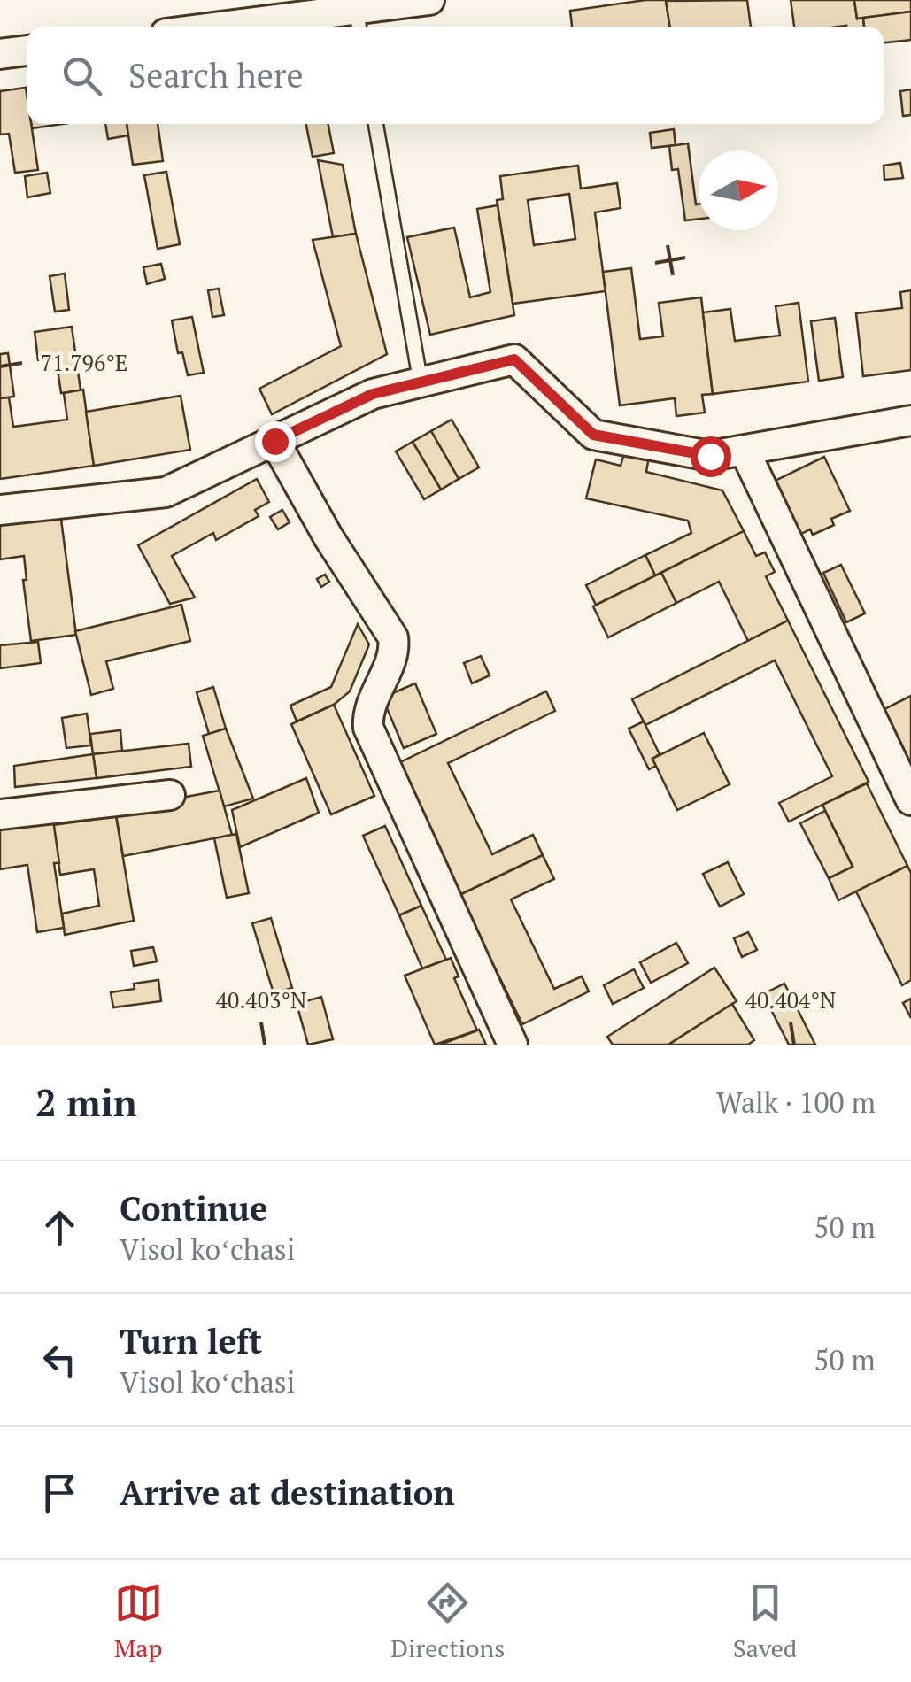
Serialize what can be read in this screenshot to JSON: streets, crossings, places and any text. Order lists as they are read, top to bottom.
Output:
{
  "north": "right",
  "page": {
    "search": "Search here",
    "heading": ["2 min", "Walk · 100 m"],
    "list": [
      ["Continue", "Visol koʻchasi", "50 m"],
      ["Turn left", "Visol koʻchasi", "50 m"],
      "Arrive at destination"
    ],
    "nav": ["Map", "Directions", "Saved"]
  },
  "coordinates": ["71.796°E", "40.403°N", "40.404°N"]
}
